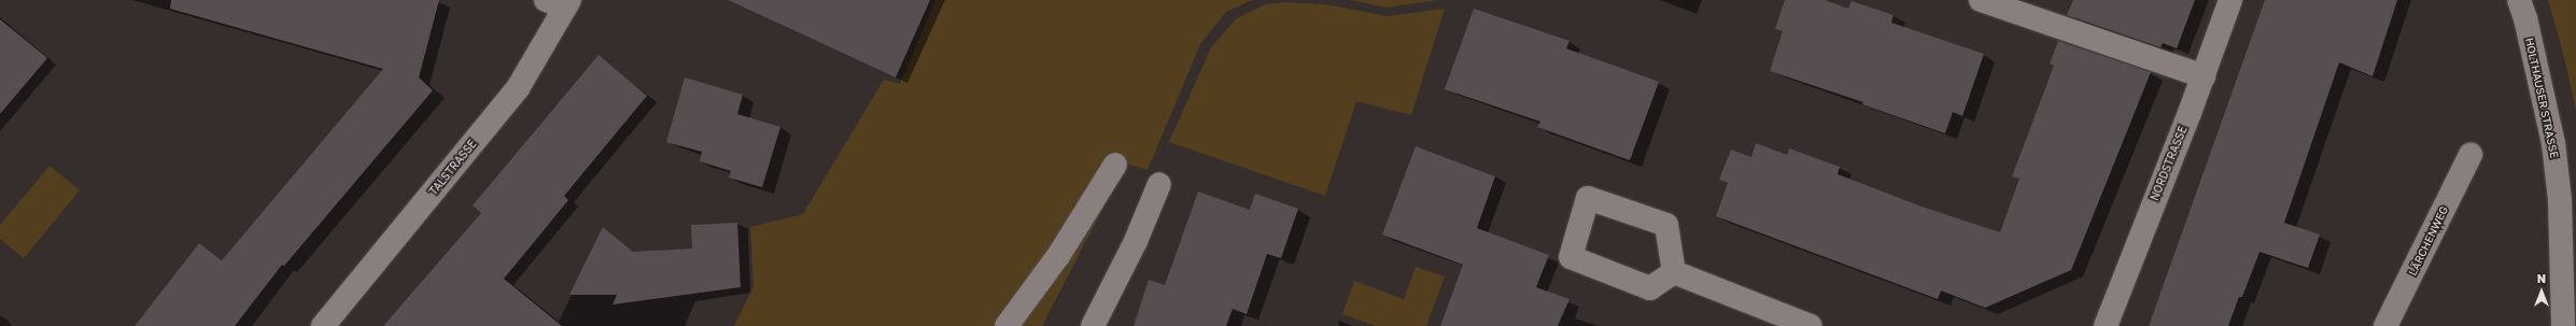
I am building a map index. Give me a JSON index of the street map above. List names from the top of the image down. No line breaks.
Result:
{"streets":{"street":["HOLTHAUSER STRASSE","NORDSTRASSE","TALSTRASSE","LÄRCHENWEG"]},"north":"top"}
